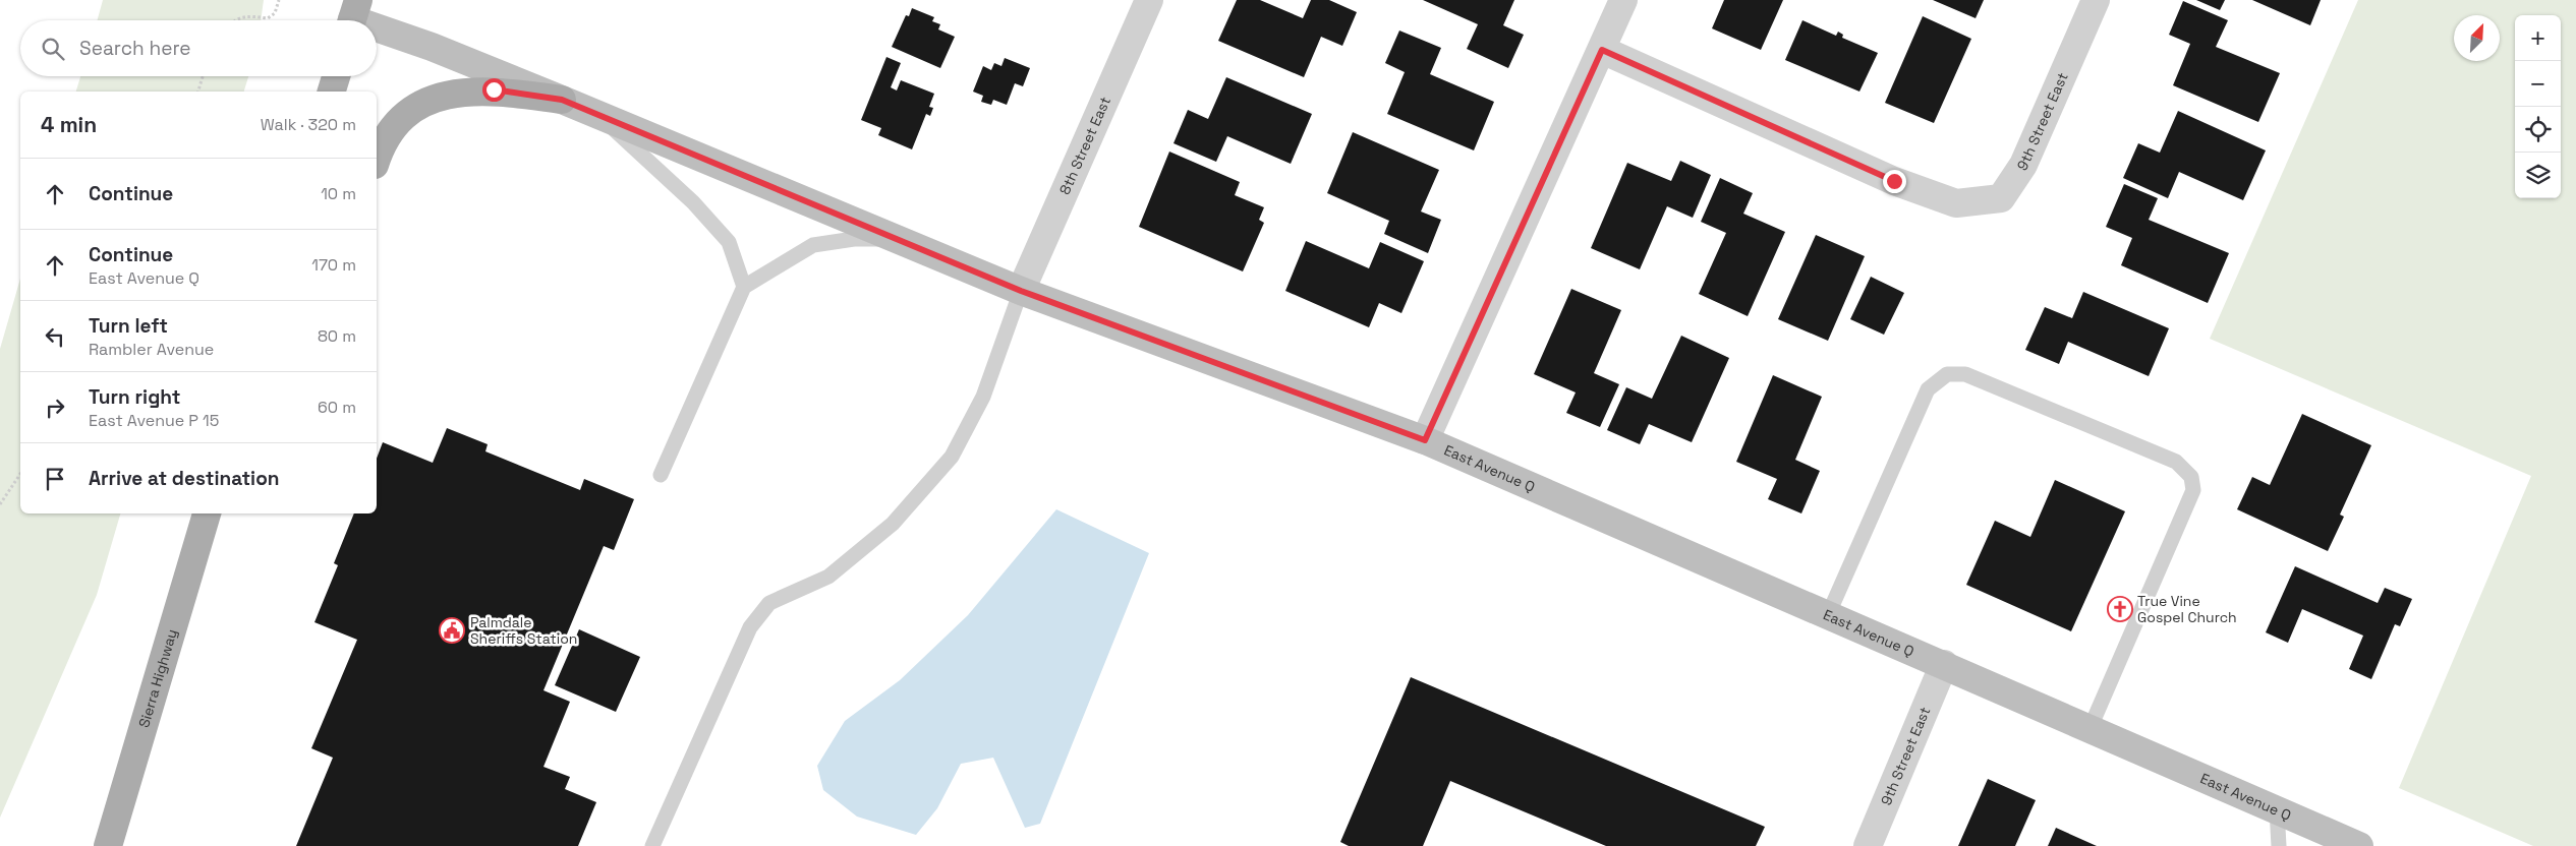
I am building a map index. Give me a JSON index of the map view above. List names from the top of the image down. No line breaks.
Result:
{"streets":{"main road":["East Avenue Q","Sierra Highway"],"street":["9th Street East","8th Street East"]},"crossings":[["9th Street East","East Avenue Q"],["8th Street East","East Avenue Q"]],"places":{"church":["True Vine Gospel Church"],"public building":["Palmdale Sheriffs Station"]},"north":"top right","page":{"map_buttons":["+","−"],"search":"Search here","heading":["4 min","Walk · 320 m"],"list":[["Continue","10 m"],["Continue","East Avenue Q","170 m"],["Turn left","Rambler Avenue","80 m"],["Turn right","East Avenue P 15","60 m"],"Arrive at destination"]}}
